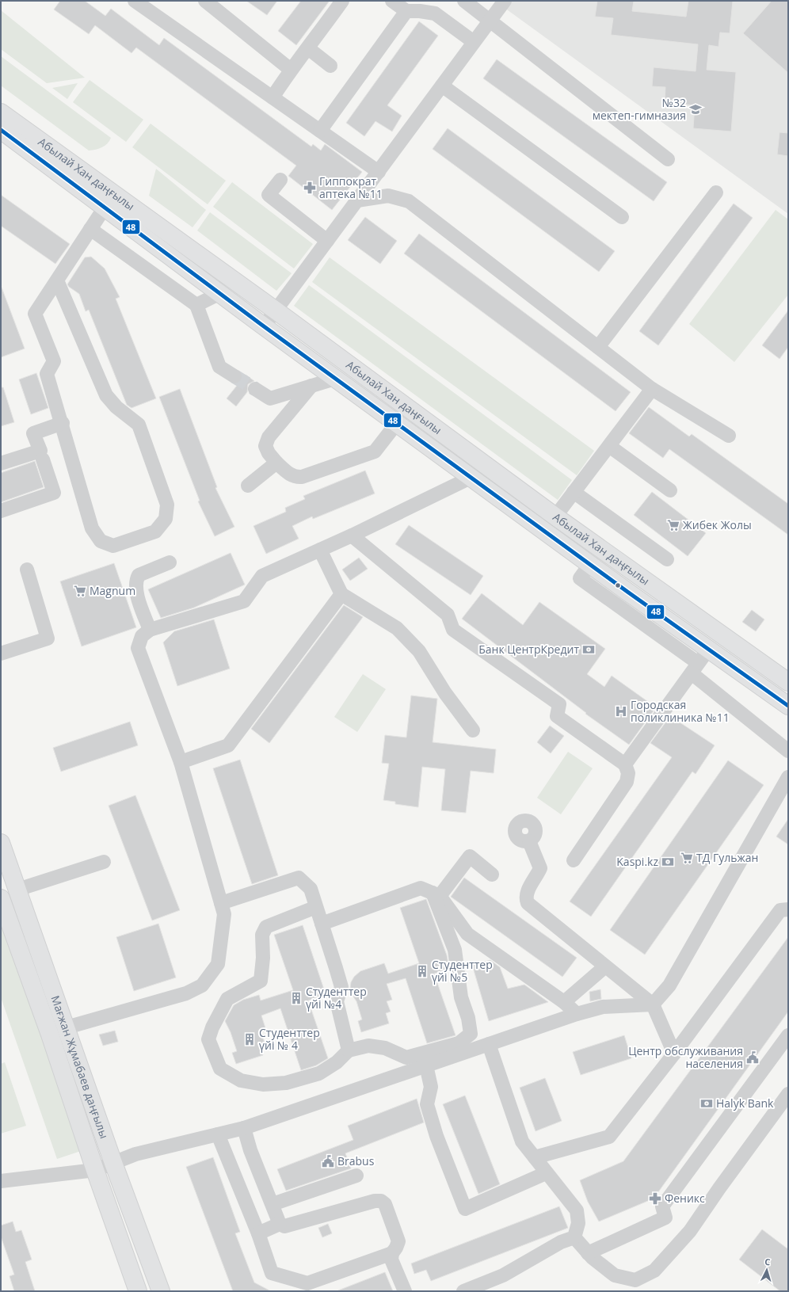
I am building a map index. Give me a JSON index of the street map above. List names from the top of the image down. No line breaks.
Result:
{"streets":{"main road":["Абылай Хан даңғылы","Мағжан Жұмабаев даңғылы"]},"places":{"school or university":["№32 мектеп-гимназия"],"pharmacy":["Гиппократ аптека №11","Феникс"],"supermarket":["Жибек Жолы","Magnum","ТД Гульжан"],"bank":["Банк ЦентрКредит","Kaspi.kz","Halyk Bank"],"hospital":["Городская поликлиника №11"],"building":["Студенттер үйі №5","Студенттер үйі №4","Студенттер үйі № 4"],"public building":["Центр обслуживания населения","Brabus"]},"lines":["transit line 48"],"north":"top"}
